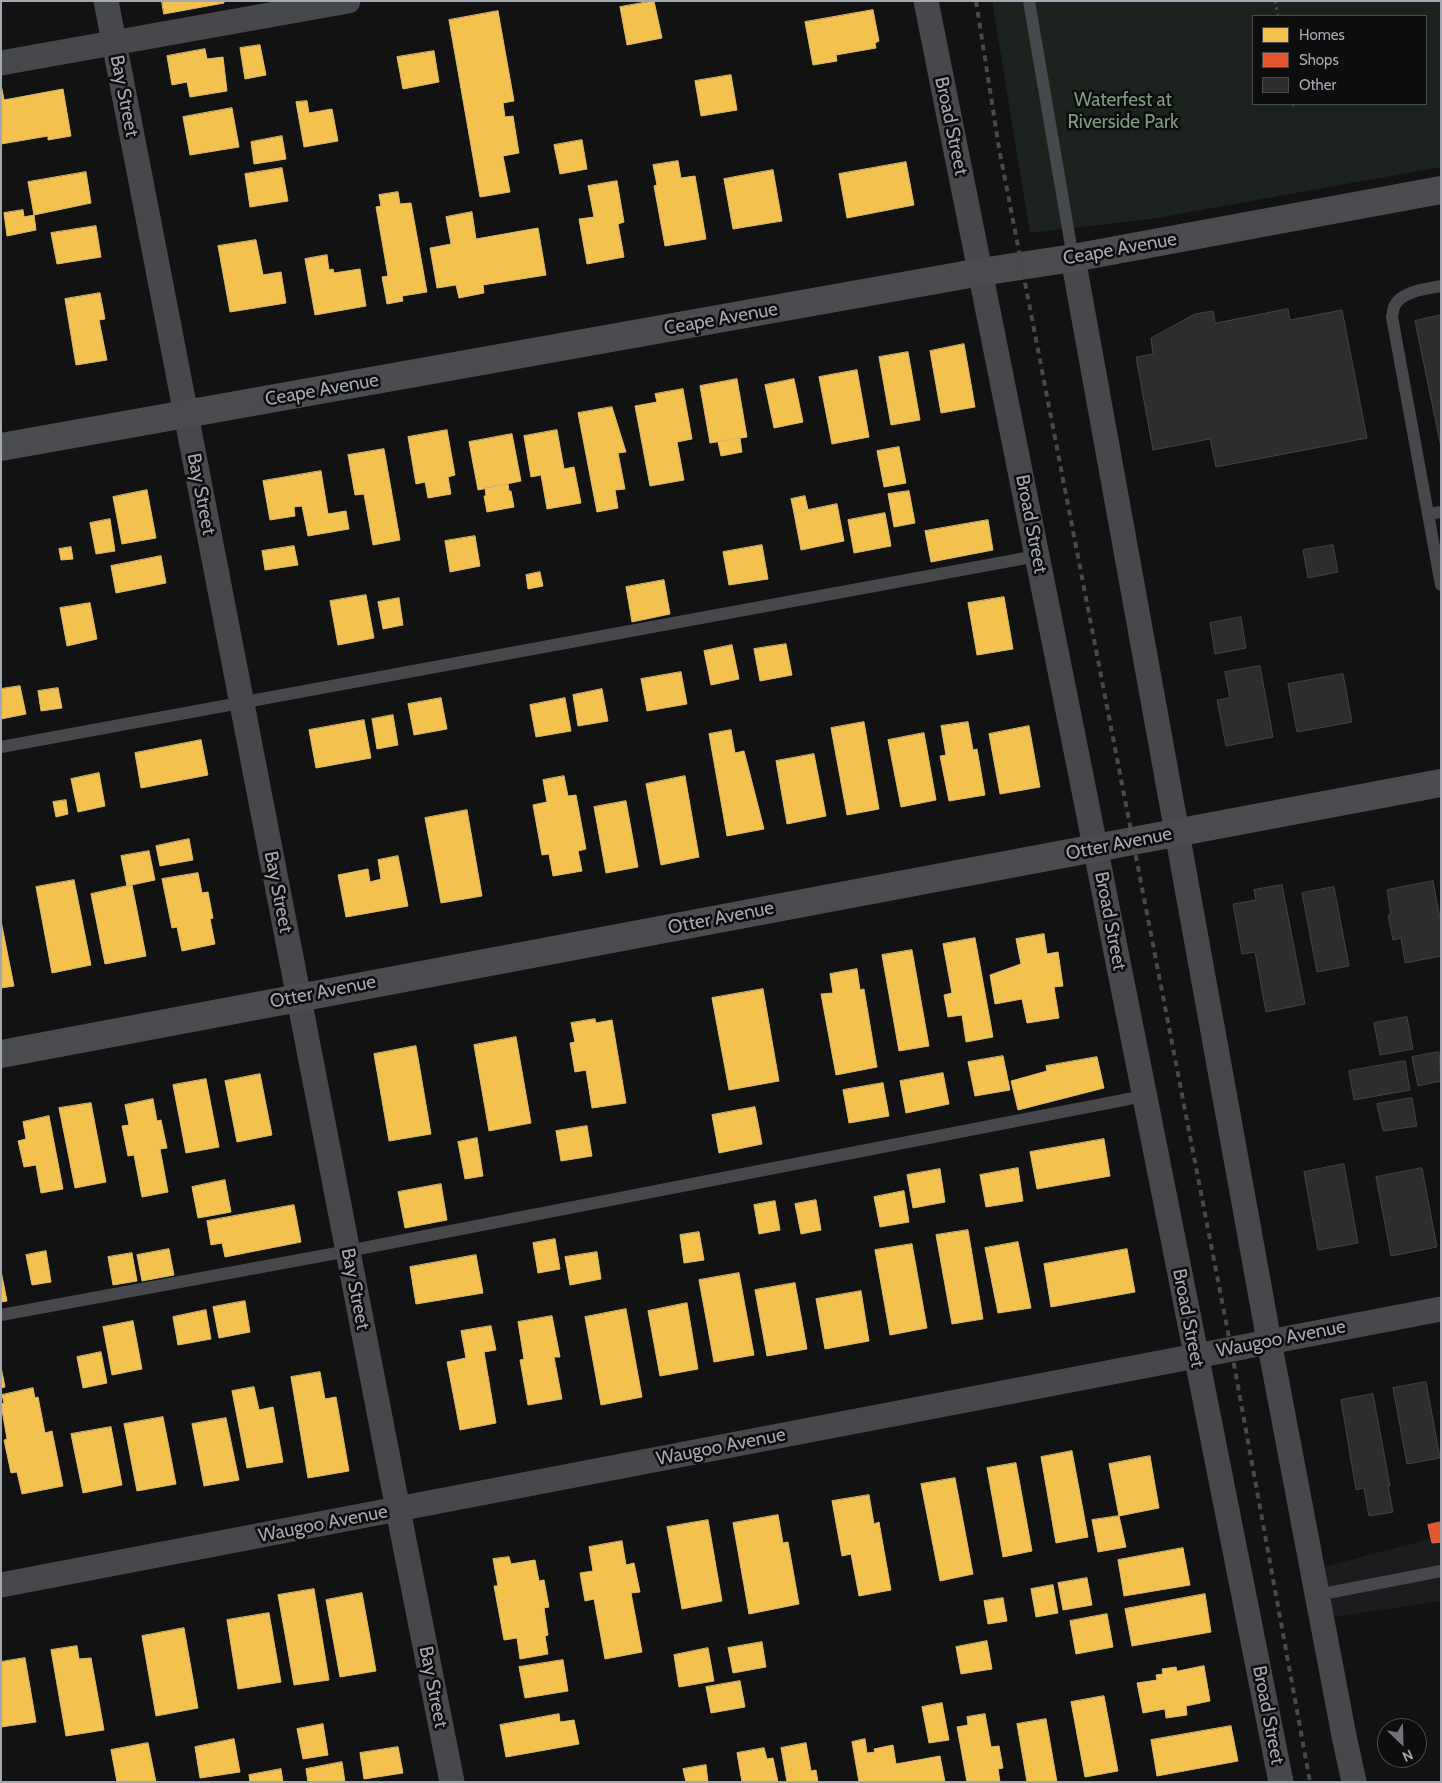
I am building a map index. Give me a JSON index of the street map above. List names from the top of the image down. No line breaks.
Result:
{"streets":{"street":["Bay Street","Broad Street","Ceape Avenue","Otter Avenue","Waugoo Avenue"]},"crossings":[["Bay Street","Ceape Avenue"],["Bay Street","Otter Avenue"],["Bay Street","Waugoo Avenue"],["Broad Street","Ceape Avenue"],["Broad Street","Otter Avenue"],["Broad Street","Waugoo Avenue"]],"parks":["Waterfest at Riverside Park"],"legend":["Homes","Shops","Other"],"north":"bottom right"}
